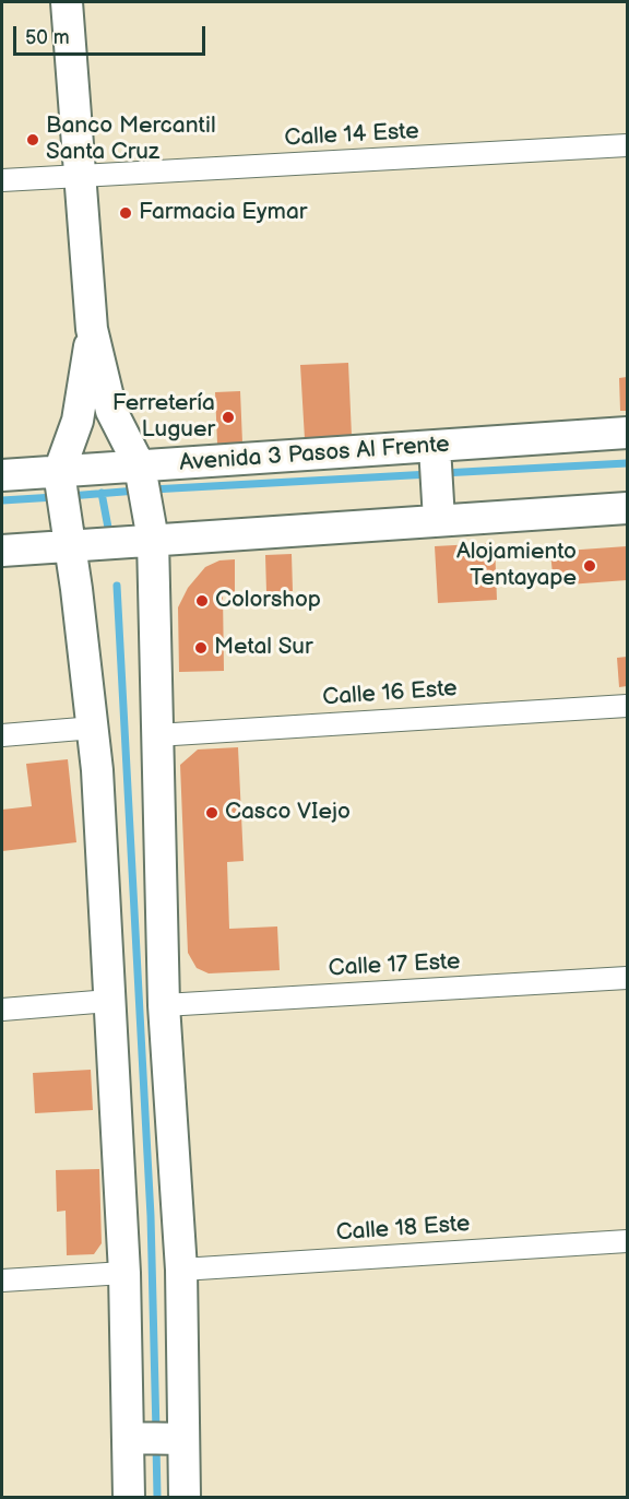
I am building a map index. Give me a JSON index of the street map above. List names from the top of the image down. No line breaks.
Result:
{"streets":{"main road":["Avenida 3 Pasos Al Frente"],"street":["Calle 14 Este","Calle 16 Este","Calle 17 Este","Calle 18 Este"]},"places":["Banco Mercantil Santa Cruz","Farmacia Eymar","Ferretería Luguer","Alojamiento Tentayape","Colorshop","Metal Sur","Casco VIejo"],"scale_bar":"50 m"}
